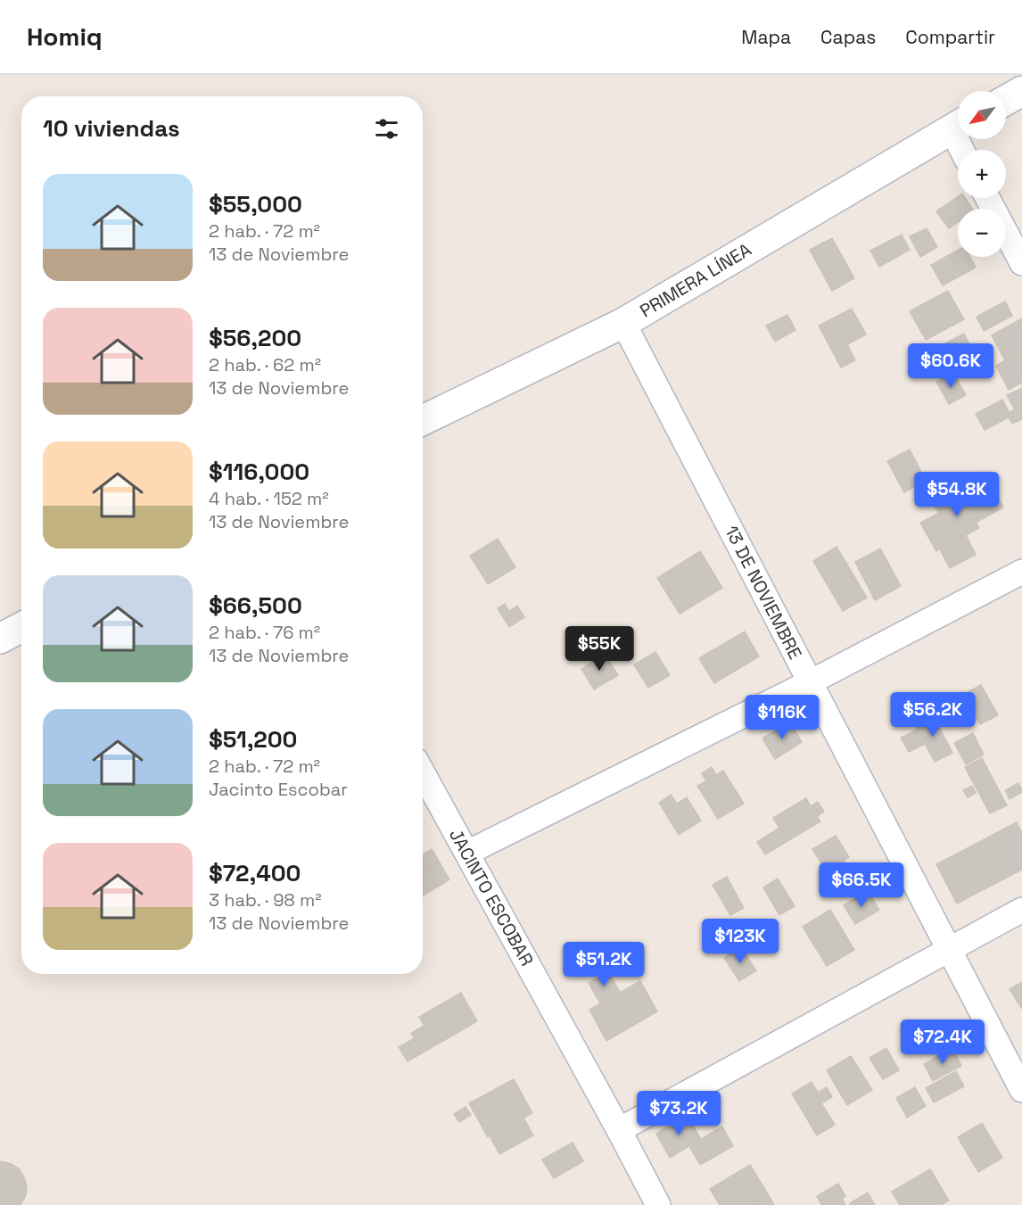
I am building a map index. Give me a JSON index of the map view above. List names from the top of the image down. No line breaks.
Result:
{"streets":{"street":["PRIMERA LÍNEA","13 DE NOVIEMBRE","JACINTO ESCOBAR"]},"crossings":[["PRIMERA LÍNEA","13 DE NOVIEMBRE"]],"north":"bottom left","page":{"header":"Homiq","nav":["Mapa","Capas","Compartir"],"map_buttons":["+","−"],"heading":"10 viviendas","list":[{"name":"$55,000","note":"2 hab. · 72 m² · 13 de Noviembre"},{"name":"$56,200","note":"2 hab. · 62 m² · 13 de Noviembre"},{"name":"$116,000","note":"4 hab. · 152 m² · 13 de Noviembre"},{"name":"$66,500","note":"2 hab. · 76 m² · 13 de Noviembre"},{"name":"$51,200","note":"2 hab. · 72 m² · Jacinto Escobar"},{"name":"$72,400","note":"3 hab. · 98 m² · 13 de Noviembre"}],"price":["$60.6K","$54.8K","$55K","$56.2K","$116K","$66.5K","$123K","$51.2K","$72.4K","$73.2K"]}}
